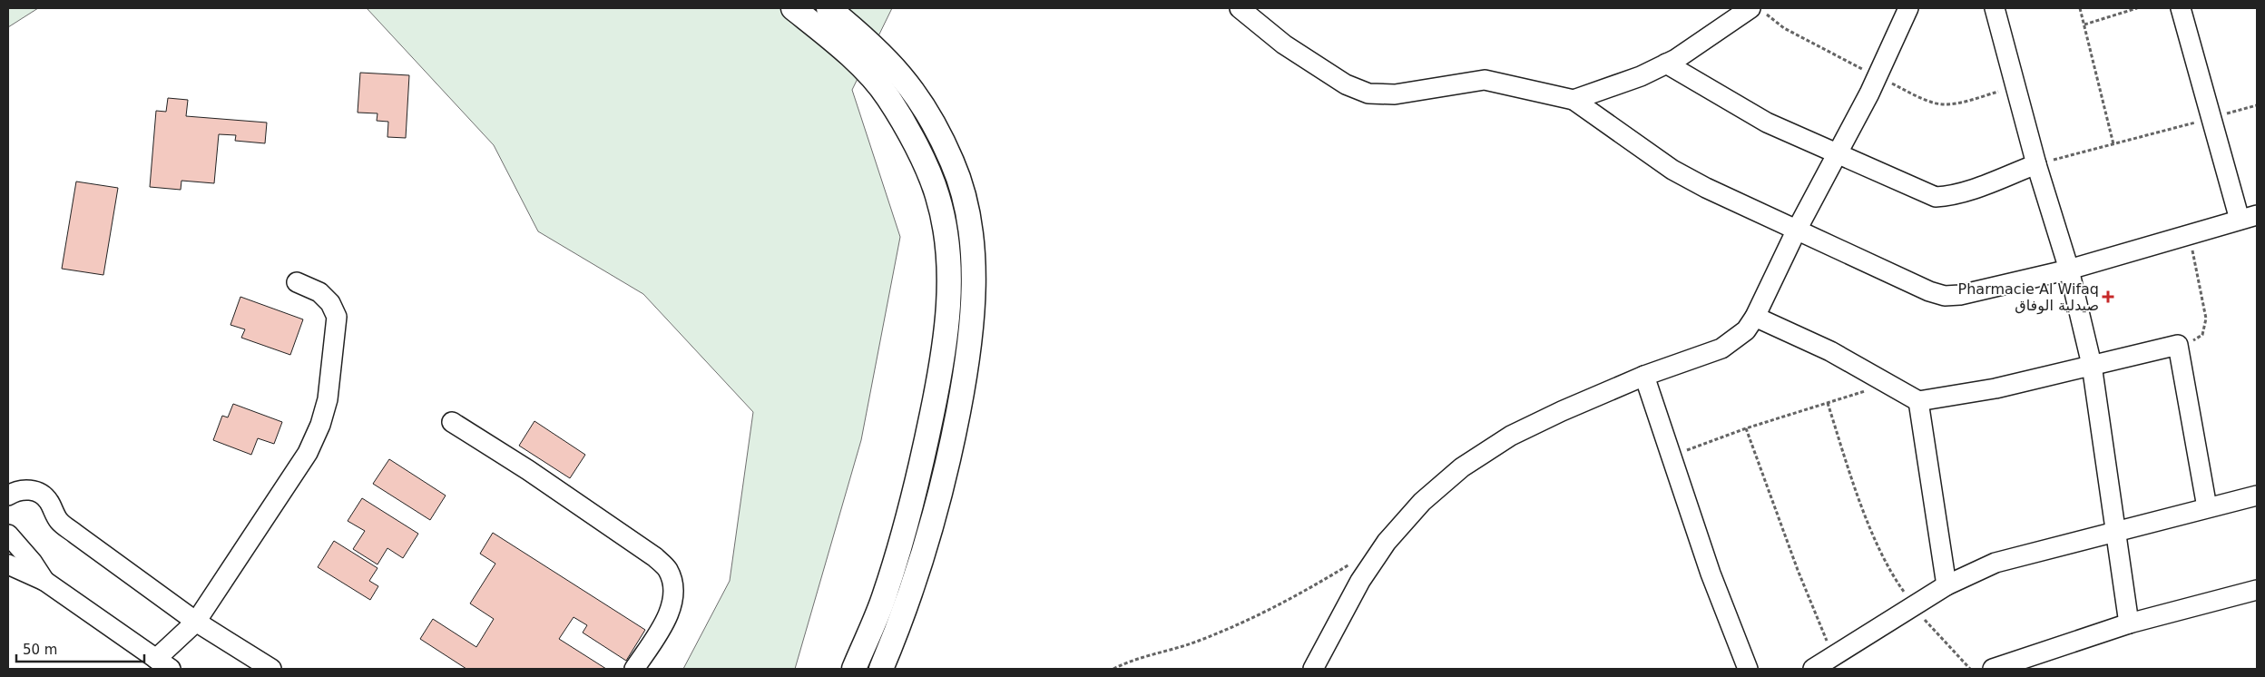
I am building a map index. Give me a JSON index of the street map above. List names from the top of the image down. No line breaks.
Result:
{"places":{"health":["Pharmacie Al Wifaq صيدلية الوفاق"]},"scale_bar":"50 m"}
